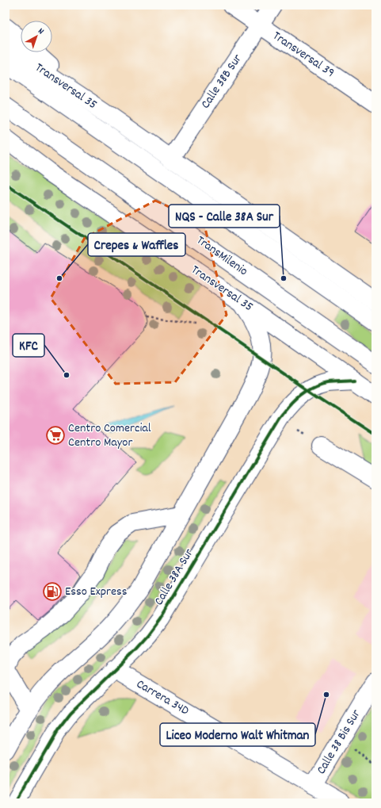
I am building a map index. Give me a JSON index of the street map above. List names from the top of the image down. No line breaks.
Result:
{"streets":{"main road":["Transversal 39","Calle 38B Sur","Transversal 35","TransMilenio","Calle 38A Sur","Carrera 34D","Calle 38 Bis Sur"]},"crossings":[["Transversal 39","Calle 38B Sur"],["Calle 38B Sur","Transversal 35"],["Transversal 35","Calle 38A Sur"],["Calle 38A Sur","Carrera 34D"],["Carrera 34D","Calle 38 Bis Sur"]],"places":{"other":["Crepes & Waffles","NQS - Calle 38A Sur","KFC","Liceo Moderno Walt Whitman"],"supermarket":["Centro Comercial Centro Mayor"],"fuel station":["Esso Express"]},"north":"top right"}
